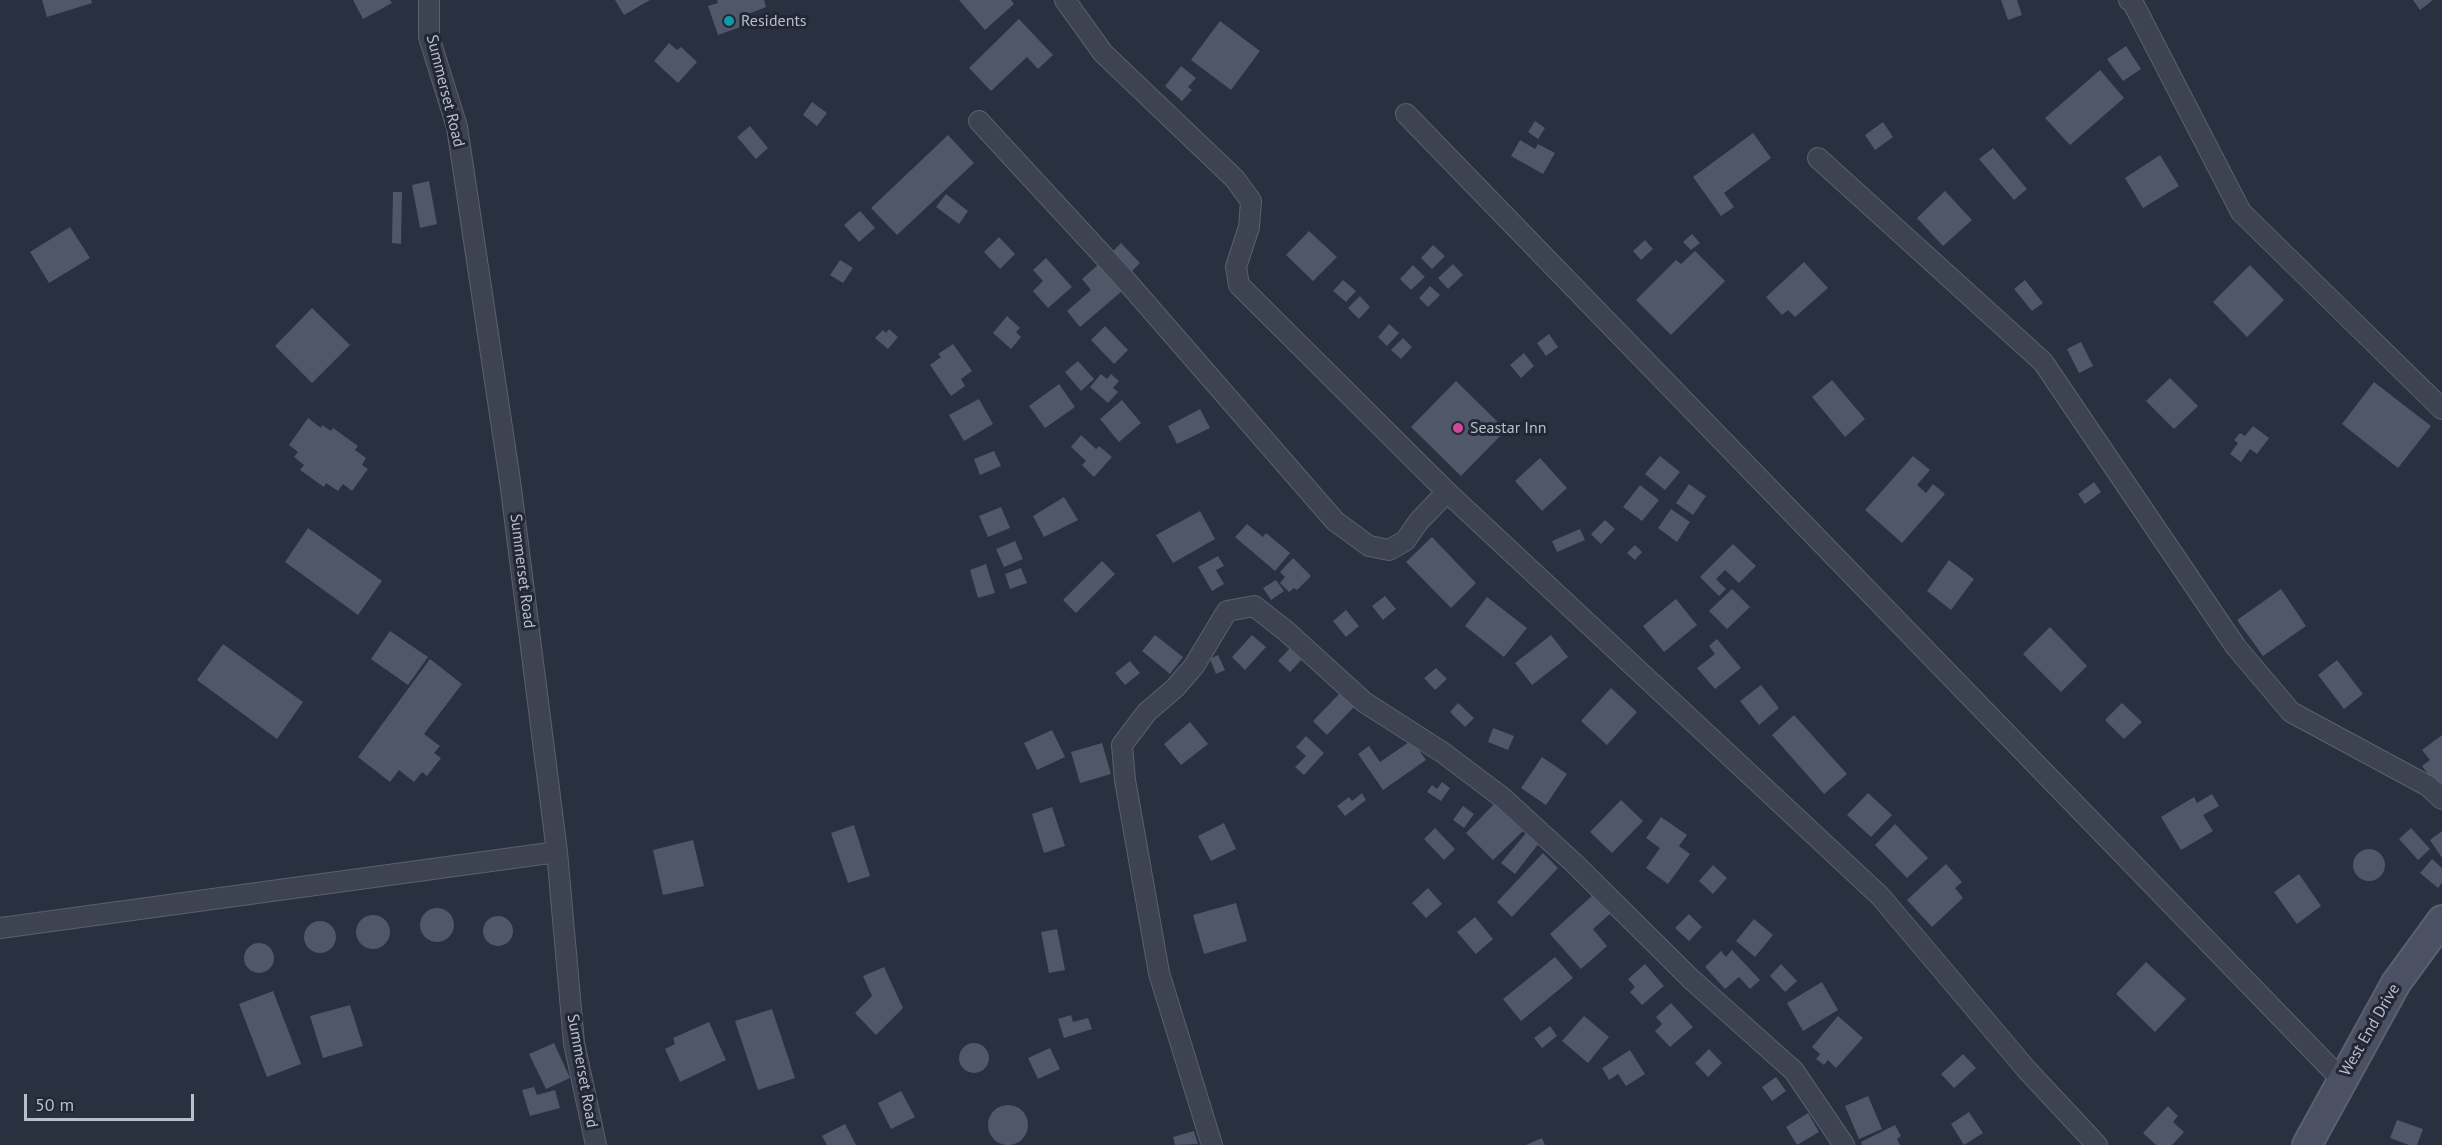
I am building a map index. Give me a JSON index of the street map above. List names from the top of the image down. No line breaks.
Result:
{"streets":{"main road":["West End Drive"],"street":["Summerset Road"]},"places":["Residents","Seastar Inn"],"scale_bar":"50 m"}
